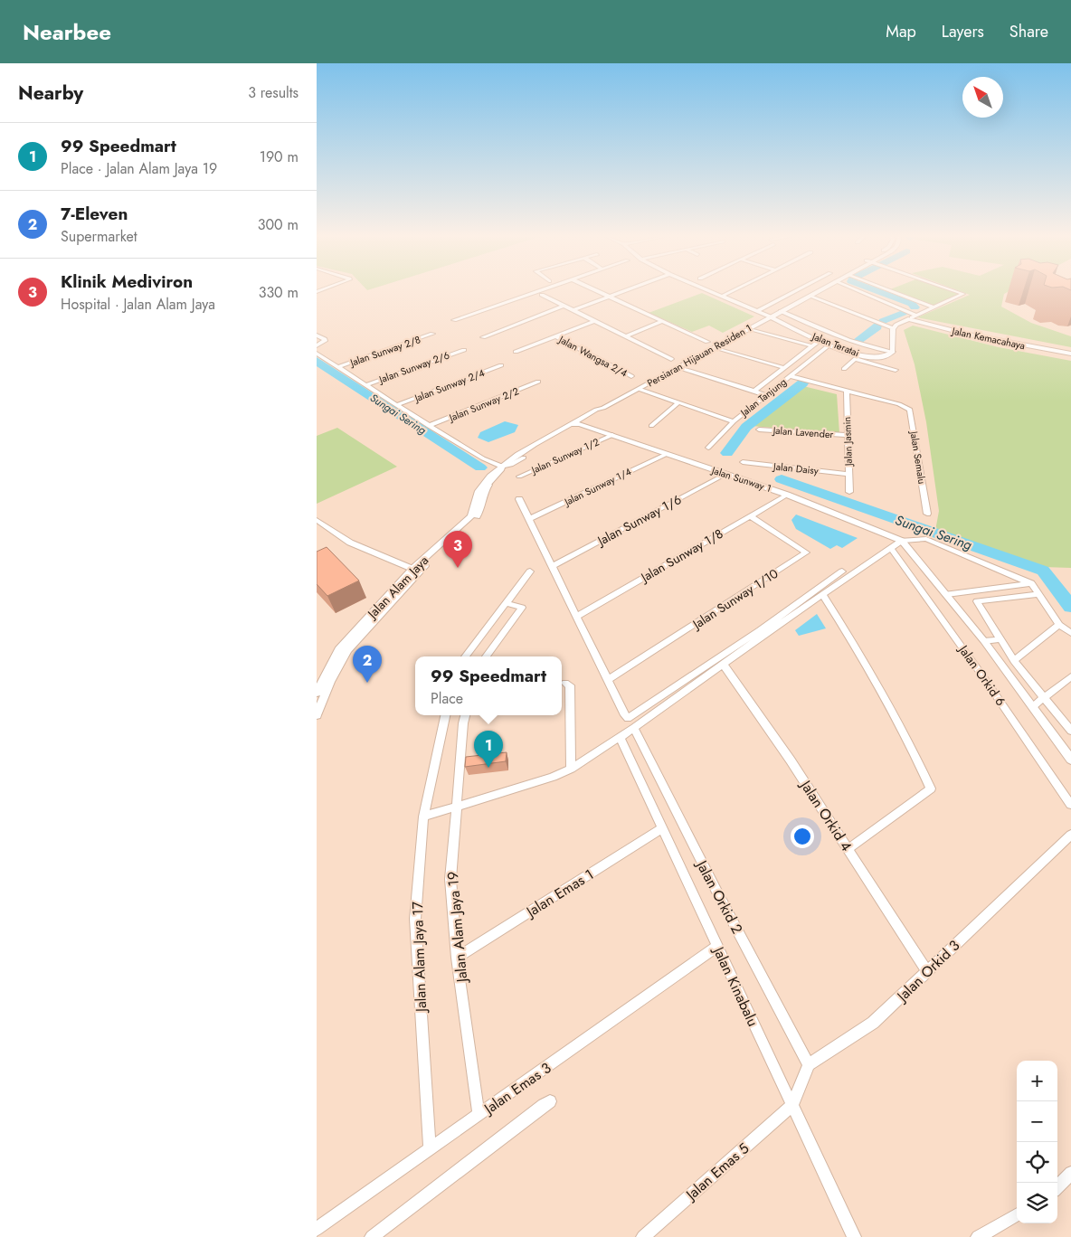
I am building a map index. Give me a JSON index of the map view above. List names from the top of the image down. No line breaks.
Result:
{"streets":{"street":["Jalan Kemacahaya","Jalan Teratai","Jalan Sunway 2/8","Persiaran Hijauan Residen 1","Jalan Wangsa 2/4","Jalan Sunway 2/6","Jalan Sunway 2/4","Jalan Tanjung","Jalan Sunway 2/2","Jalan Lavender","Jalan Jasmin","Jalan Sunway 1/2","Jalan Semalu","Jalan Daisy","Jalan Sunway 1","Jalan Sunway 1/4","Jalan Sunway 1/6","Jalan Sunway 1/8","Jalan Alam Jaya","Jalan Sunway 1/10","Jalan Orkid 6","Jalan Orkid 4","Jalan Emas 1","Jalan Orkid 2","Jalan Alam Jaya 19","Jalan Alam Jaya 17","Jalan Orkid 3","Jalan Kinabalu","Jalan Emas 3","Jalan Emas 5"]},"crossings":[["Jalan Teratai","Persiaran Hijauan Residen 1"],["Jalan Teratai","Jalan Tanjung"],["Persiaran Hijauan Residen 1","Jalan Tanjung"],["Persiaran Hijauan Residen 1","Jalan Sunway 1"],["Persiaran Hijauan Residen 1","Jalan Alam Jaya"],["Jalan Lavender","Jalan Jasmin"],["Jalan Jasmin","Jalan Semalu"],["Jalan Jasmin","Jalan Daisy"],["Jalan Sunway 1/2","Jalan Sunway 1"],["Jalan Sunway 1","Jalan Sunway 1/4"],["Jalan Sunway 1","Jalan Sunway 1/6"],["Jalan Sunway 1","Jalan Sunway 1/8"],["Jalan Sunway 1","Jalan Alam Jaya"],["Jalan Sunway 1/8","Jalan Sunway 1/10"],["Jalan Orkid 4","Jalan Orkid 3"],["Jalan Emas 1","Jalan Alam Jaya 19"],["Jalan Emas 1","Jalan Kinabalu"],["Jalan Orkid 2","Jalan Orkid 3"],["Jalan Alam Jaya 19","Jalan Emas 3"],["Jalan Alam Jaya 17","Jalan Emas 3"],["Jalan Kinabalu","Jalan Emas 3"],["Jalan Kinabalu","Jalan Emas 5"]],"water":["Sungai Sering"],"north":"top left","page":{"header":"Nearbee","nav":["Map","Layers","Share"],"heading":["Nearby","3 results"],"list":[{"mark":"1","name":"99 Speedmart","note":"Place · Jalan Alam Jaya 19","value":"190 m"},{"mark":"2","name":"7-Eleven","note":"Supermarket","value":"300 m"},{"mark":"3","name":"Klinik Mediviron","note":"Hospital · Jalan Alam Jaya","value":"330 m"}],"pins":["3","2","1"],"popup":["99 Speedmart","Place"],"map_buttons":["+","−"]}}
